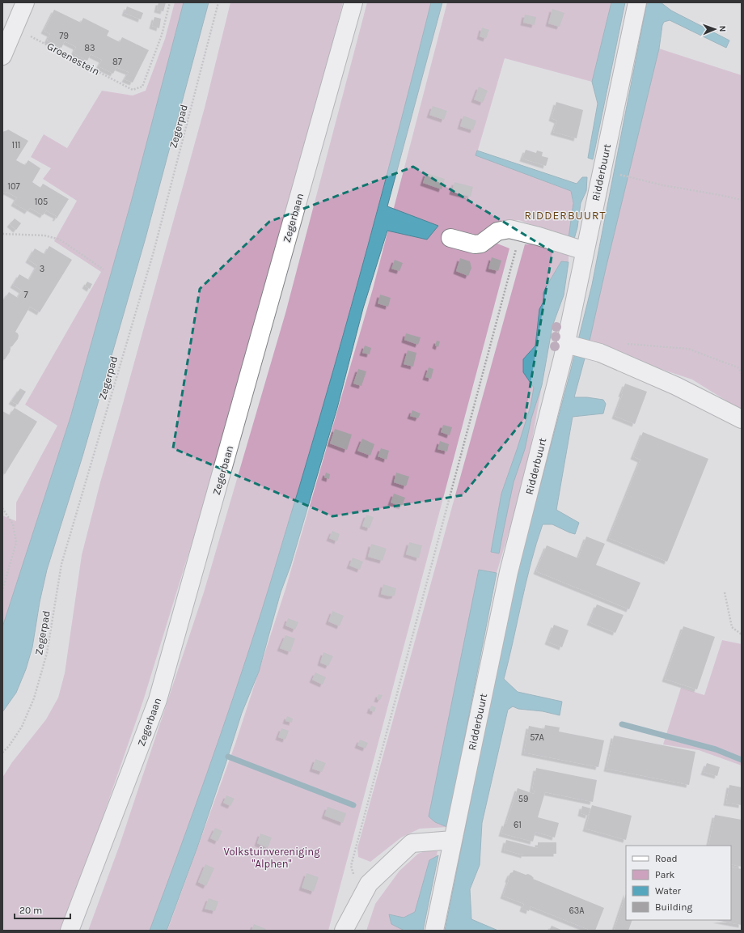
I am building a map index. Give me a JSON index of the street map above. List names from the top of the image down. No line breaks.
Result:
{"streets":{"street":["Ridderbuurt","Zegerbaan"],"path":["Groenestein","Zegerpad"]},"districts":["RIDDERBUURT"],"parks":["Volkstuinvereniging \"Alphen\""],"house_numbers":["79","83","87","111","107","105","3","7","57A","59","61","63A"],"legend":["Road","Park","Water","Building"],"scale_bar":"20 m","north":"right"}
